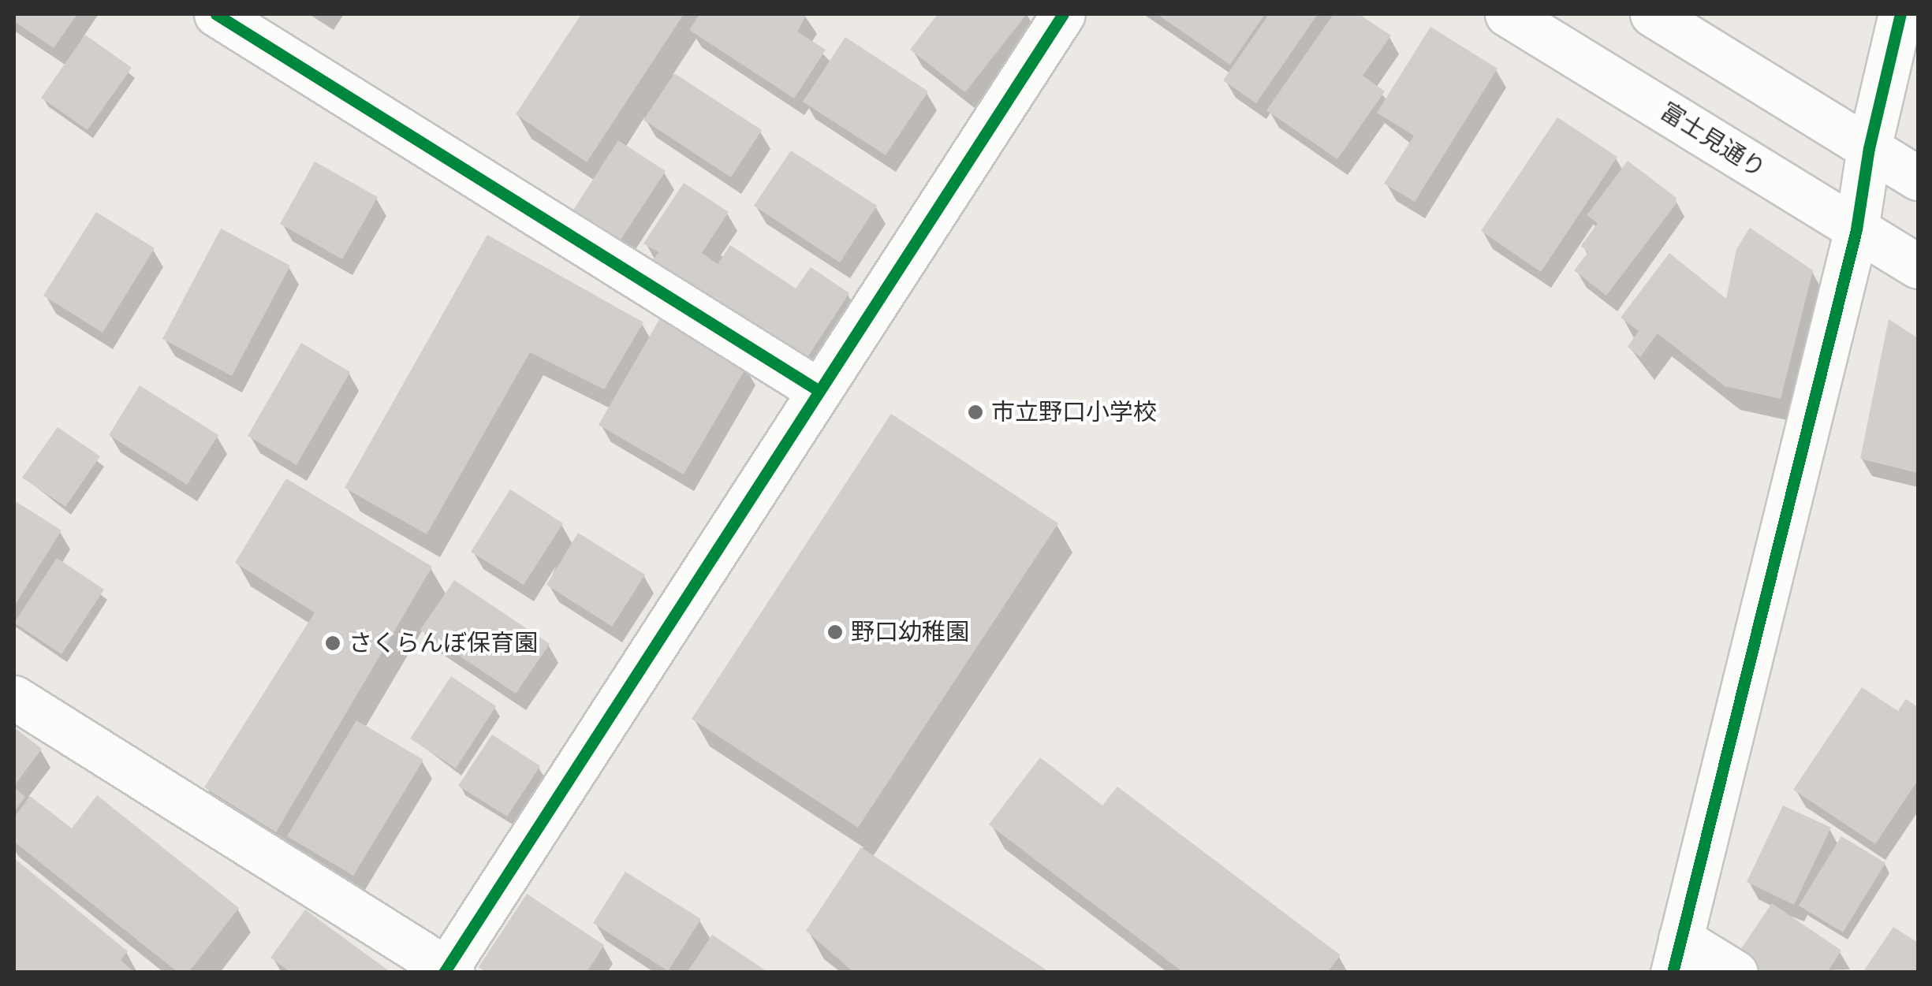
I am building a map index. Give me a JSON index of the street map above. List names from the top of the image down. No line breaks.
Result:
{"streets":{"street":["富士見通り"]},"places":["市立野口小学校","野口幼稚園","さくらんぼ保育園"]}
